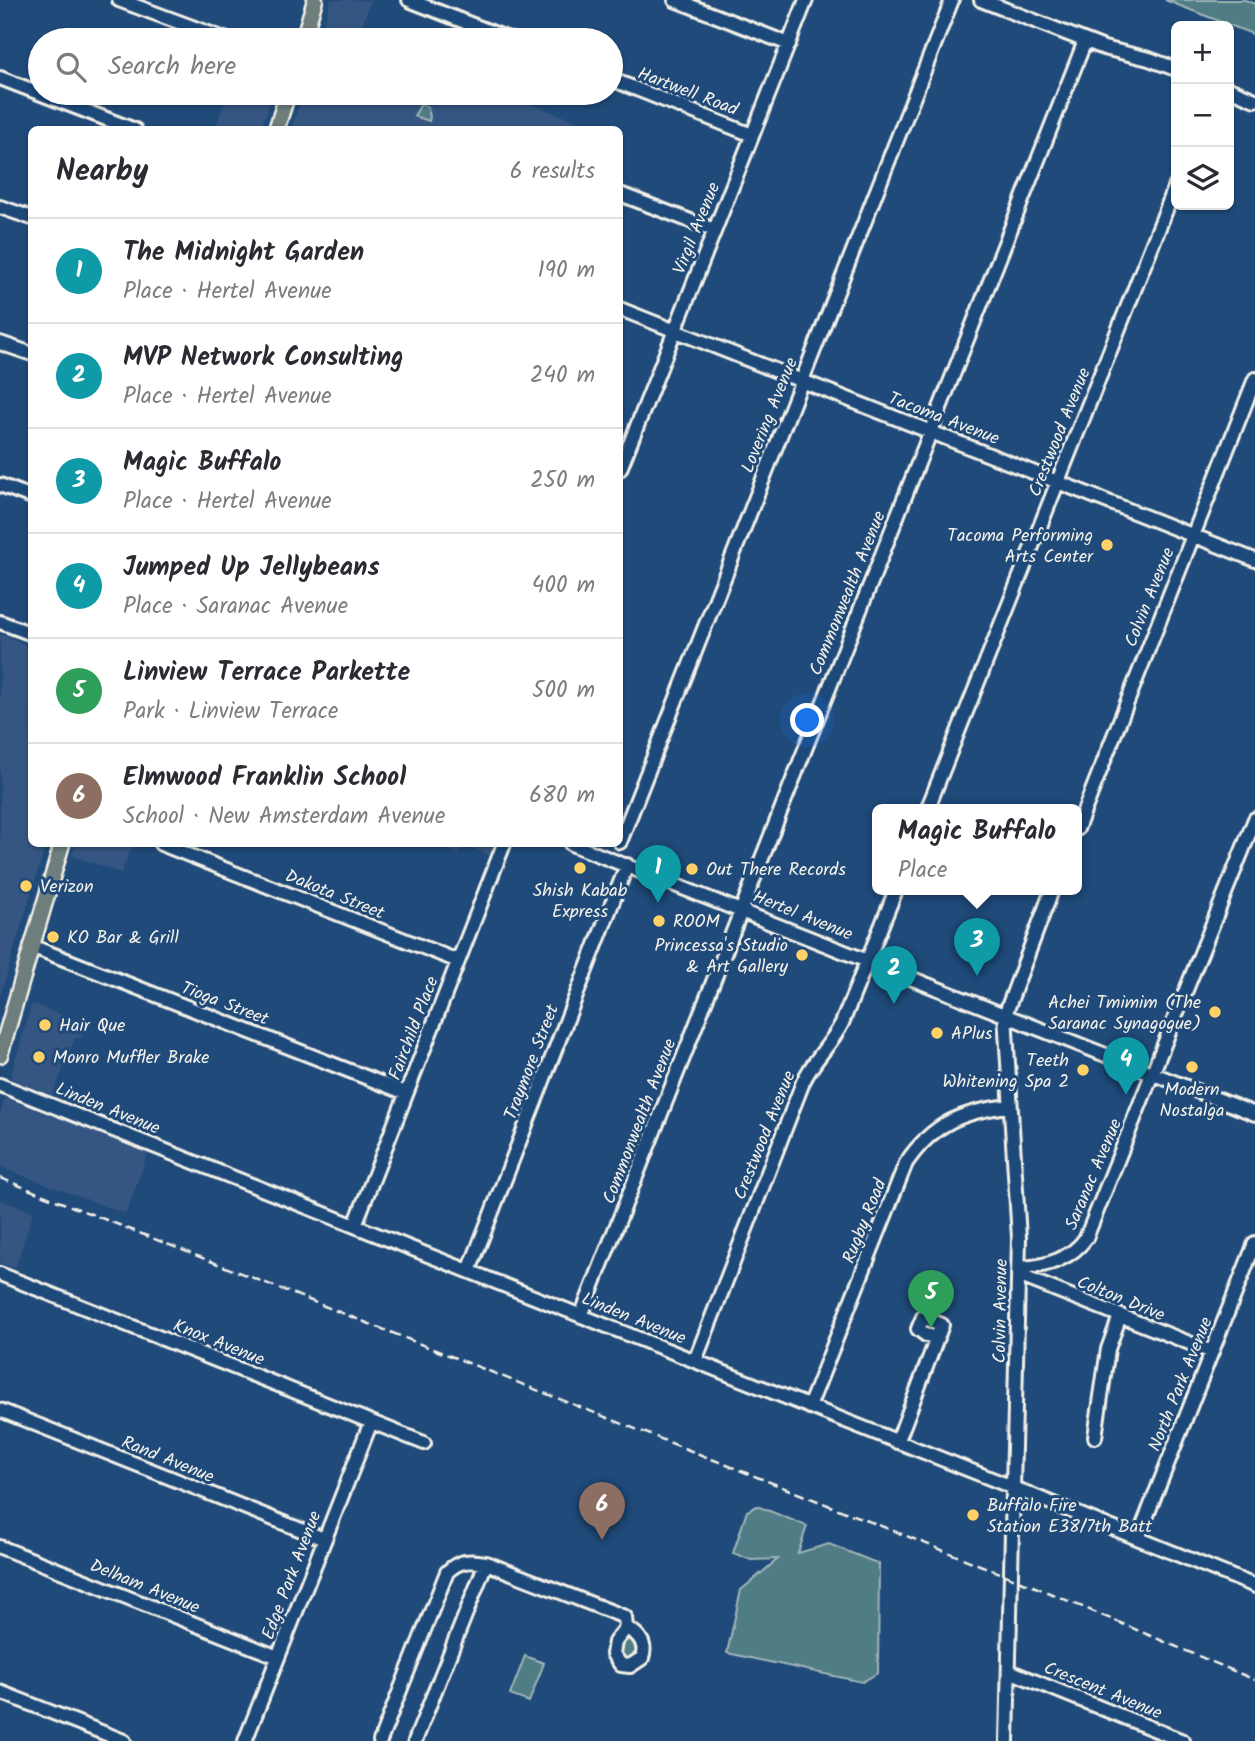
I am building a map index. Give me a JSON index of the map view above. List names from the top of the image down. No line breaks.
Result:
{"streets":{"street":["Hartwell Road","Virgil Avenue","Lovering Avenue","Tacoma Avenue","Crestwood Avenue","Commonwealth Avenue","Colvin Avenue","Dakota Street","Hertel Avenue","Tioga Street","Fairchild Place","Traymore Street","Linden Avenue","Saranac Avenue","Rugby Road","Colton Drive","Knox Avenue","North Park Avenue","Rand Avenue","Edge Park Avenue","Delham Avenue","Crescent Avenue"]},"crossings":[["Hartwell Road","Virgil Avenue"],["Virgil Avenue","Tacoma Avenue"],["Lovering Avenue","Tacoma Avenue"],["Lovering Avenue","Hertel Avenue"],["Tacoma Avenue","Crestwood Avenue"],["Tacoma Avenue","Commonwealth Avenue"],["Tacoma Avenue","Colvin Avenue"],["Crestwood Avenue","Hertel Avenue"],["Crestwood Avenue","Linden Avenue"],["Commonwealth Avenue","Hertel Avenue"],["Commonwealth Avenue","Linden Avenue"],["Colvin Avenue","Hertel Avenue"],["Colvin Avenue","Linden Avenue"],["Colvin Avenue","Saranac Avenue"],["Colvin Avenue","Rugby Road"],["Colvin Avenue","Colton Drive"],["Colvin Avenue","Crescent Avenue"],["Dakota Street","Fairchild Place"],["Hertel Avenue","Traymore Street"],["Hertel Avenue","Saranac Avenue"],["Tioga Street","Fairchild Place"],["Fairchild Place","Linden Avenue"],["Traymore Street","Linden Avenue"],["Linden Avenue","Rugby Road"],["Linden Avenue","North Park Avenue"],["Saranac Avenue","Colton Drive"],["Colton Drive","North Park Avenue"],["Knox Avenue","Edge Park Avenue"],["Rand Avenue","Edge Park Avenue"],["Edge Park Avenue","Delham Avenue"]],"places":["Tacoma Performing Arts Center","Shish Kabab Express","Out There Records","Verizon","ROOM","KO Bar & Grill","Princessa's Studio & Art Gallery","Achei Tmimim (The Saranac Synagogue)","Hair Que","APlus","Monro Muffler Brake","Modern Nostalga","Teeth Whitening Spa 2","Buffalo Fire Station E38/7th Batt"],"page":{"map_buttons":["+","−"],"search":"Search here","heading":["Nearby","6 results"],"list":[{"mark":"1","name":"The Midnight Garden","note":"Place · Hertel Avenue","value":"190 m"},{"mark":"2","name":"MVP Network Consulting","note":"Place · Hertel Avenue","value":"240 m"},{"mark":"3","name":"Magic Buffalo","note":"Place · Hertel Avenue","value":"250 m"},{"mark":"4","name":"Jumped Up Jellybeans","note":"Place · Saranac Avenue","value":"400 m"},{"mark":"5","name":"Linview Terrace Parkette","note":"Park · Linview Terrace","value":"500 m"},{"mark":"6","name":"Elmwood Franklin School","note":"School · New Amsterdam Avenue","value":"680 m"}],"popup":["Magic Buffalo","Place"],"pins":["1","3","2","4","5","6"]}}
